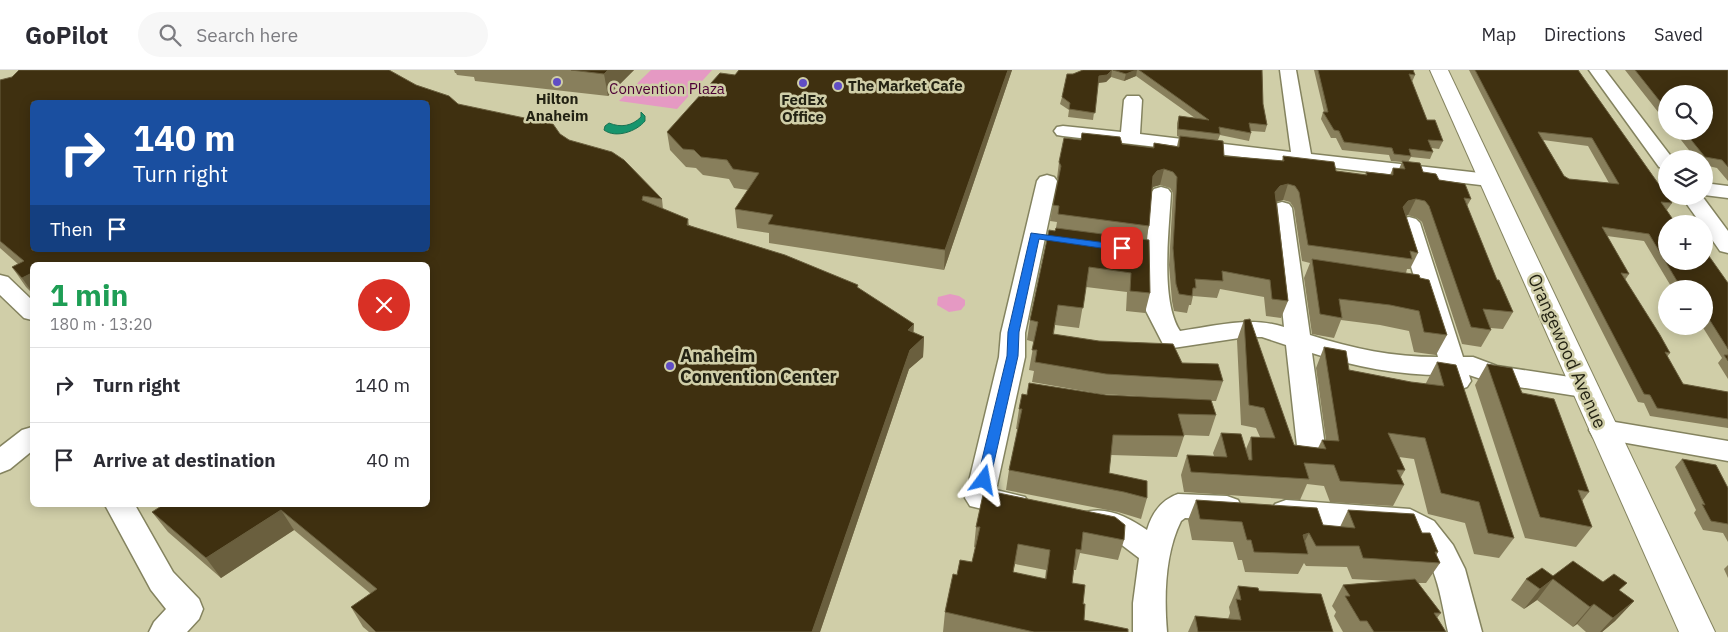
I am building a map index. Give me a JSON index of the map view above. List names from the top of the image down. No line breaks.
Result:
{"streets":{"main road":["Orangewood Avenue"]},"parks":["Convention Plaza"],"places":["Hilton Anaheim","FedEx Office","The Market Cafe","Anaheim Convention Center"],"page":{"header":"GoPilot","search":"Search here","nav":["Map","Directions","Saved"],"map_buttons":["+","−"],"turn":["140 m","Turn right"],"then":"Then","heading":["1 min","180 m · 13:20"],"list":[{"name":"Turn right","value":"140 m"},{"name":"Arrive at destination","value":"40 m"}]}}
